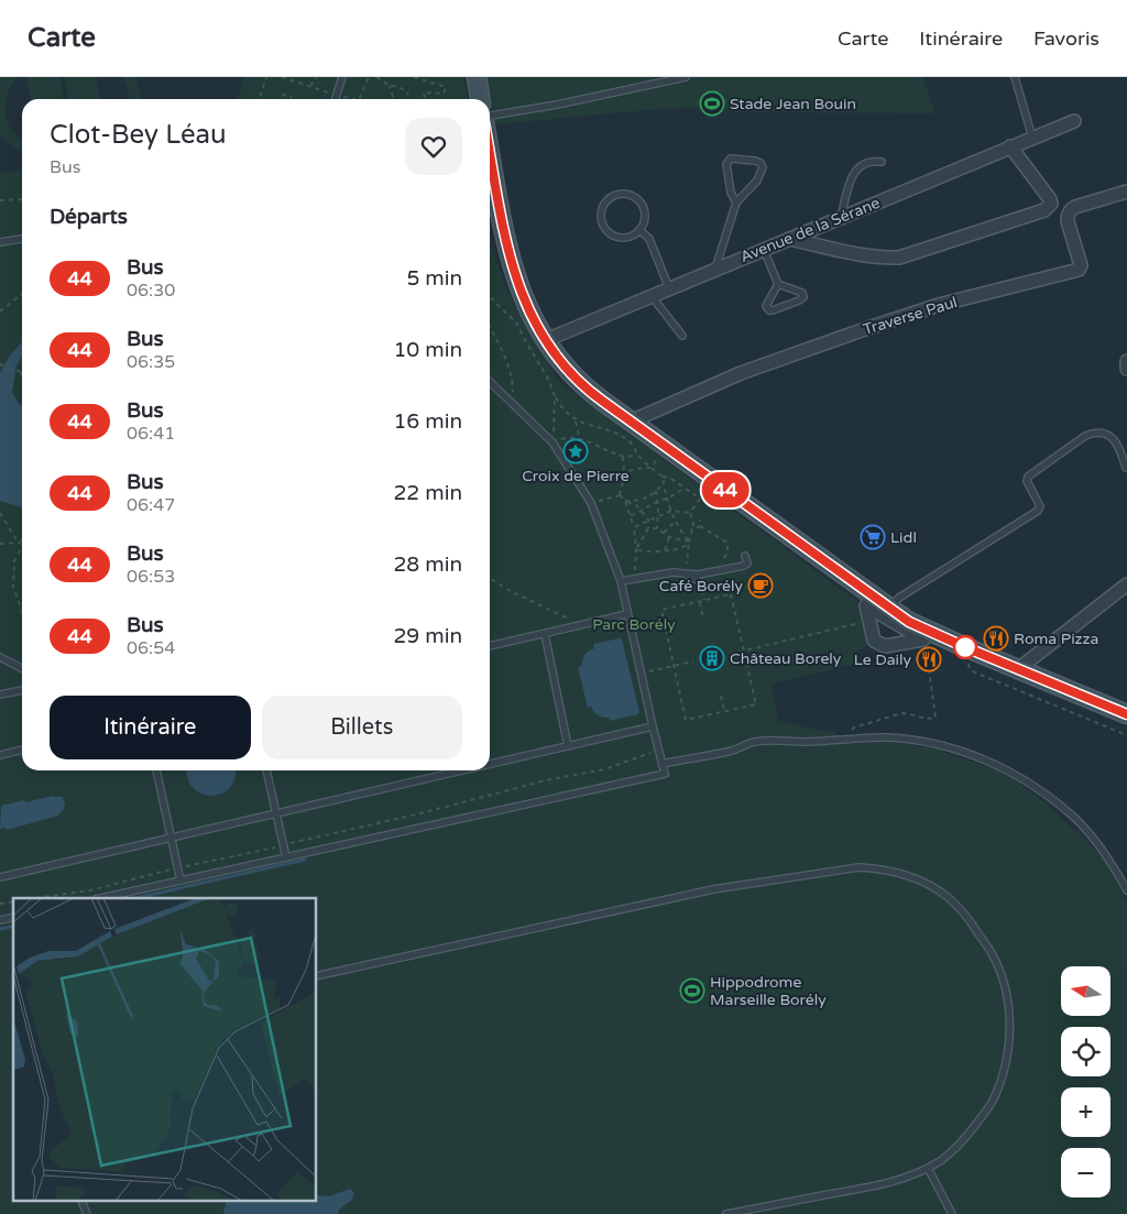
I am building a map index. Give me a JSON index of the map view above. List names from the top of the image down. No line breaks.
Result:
{"streets":{"street":["Avenue de la Sérane","Traverse Paul"]},"parks":["Parc Borély"],"places":{"sports":["Stade Jean Bouin","Hippodrome Marseille Borély"],"place":["Croix de Pierre"],"supermarket":["Lidl"],"cafe":["Café Borély"],"restaurant":["Roma Pizza","Le Daily"],"building":["Château Borely"]},"lines":["bus line 44"],"north":"left","page":{"header":"Carte","nav":["Carte","Itinéraire","Favoris"],"on_map":"44","heading":[["Clot-Bey Léau","Bus"],"Départs"],"list":[{"mark":"44","name":"Bus","note":"06:30","value":"5 min"},{"mark":"44","name":"Bus","note":"06:35","value":"10 min"},{"mark":"44","name":"Bus","note":"06:41","value":"16 min"},{"mark":"44","name":"Bus","note":"06:47","value":"22 min"},{"mark":"44","name":"Bus","note":"06:53","value":"28 min"},{"mark":"44","name":"Bus","note":"06:54","value":"29 min"}],"buttons":["Itinéraire","Billets"],"map_buttons":["+","−"]}}
